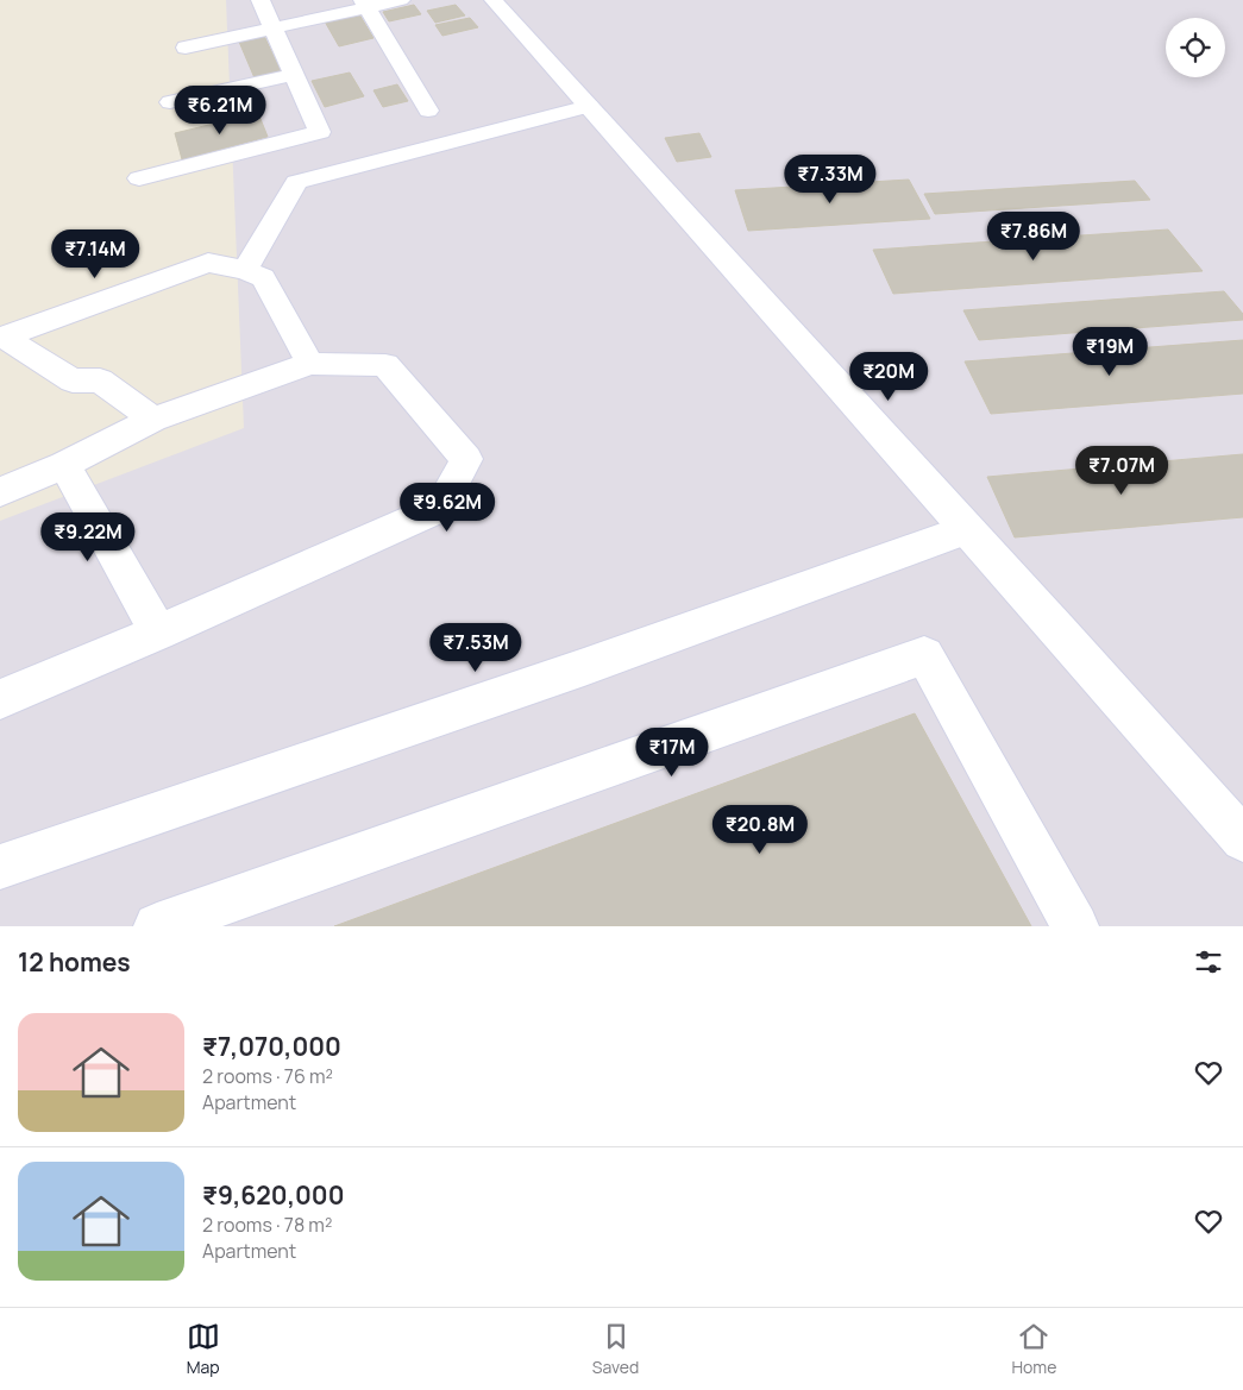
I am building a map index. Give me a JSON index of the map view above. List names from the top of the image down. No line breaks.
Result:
{"page":{"price":["₹6.21M","₹7.33M","₹7.86M","₹7.14M","₹19M","₹20M","₹7.07M","₹9.62M","₹9.22M","₹7.53M","₹17M","₹20.8M"],"heading":"12 homes","list":[{"name":"₹7,070,000","note":"2 rooms · 76 m² · Apartment"},{"name":"₹9,620,000","note":"2 rooms · 78 m² · Apartment"}],"tabs":["Map","Saved","Home"]}}
